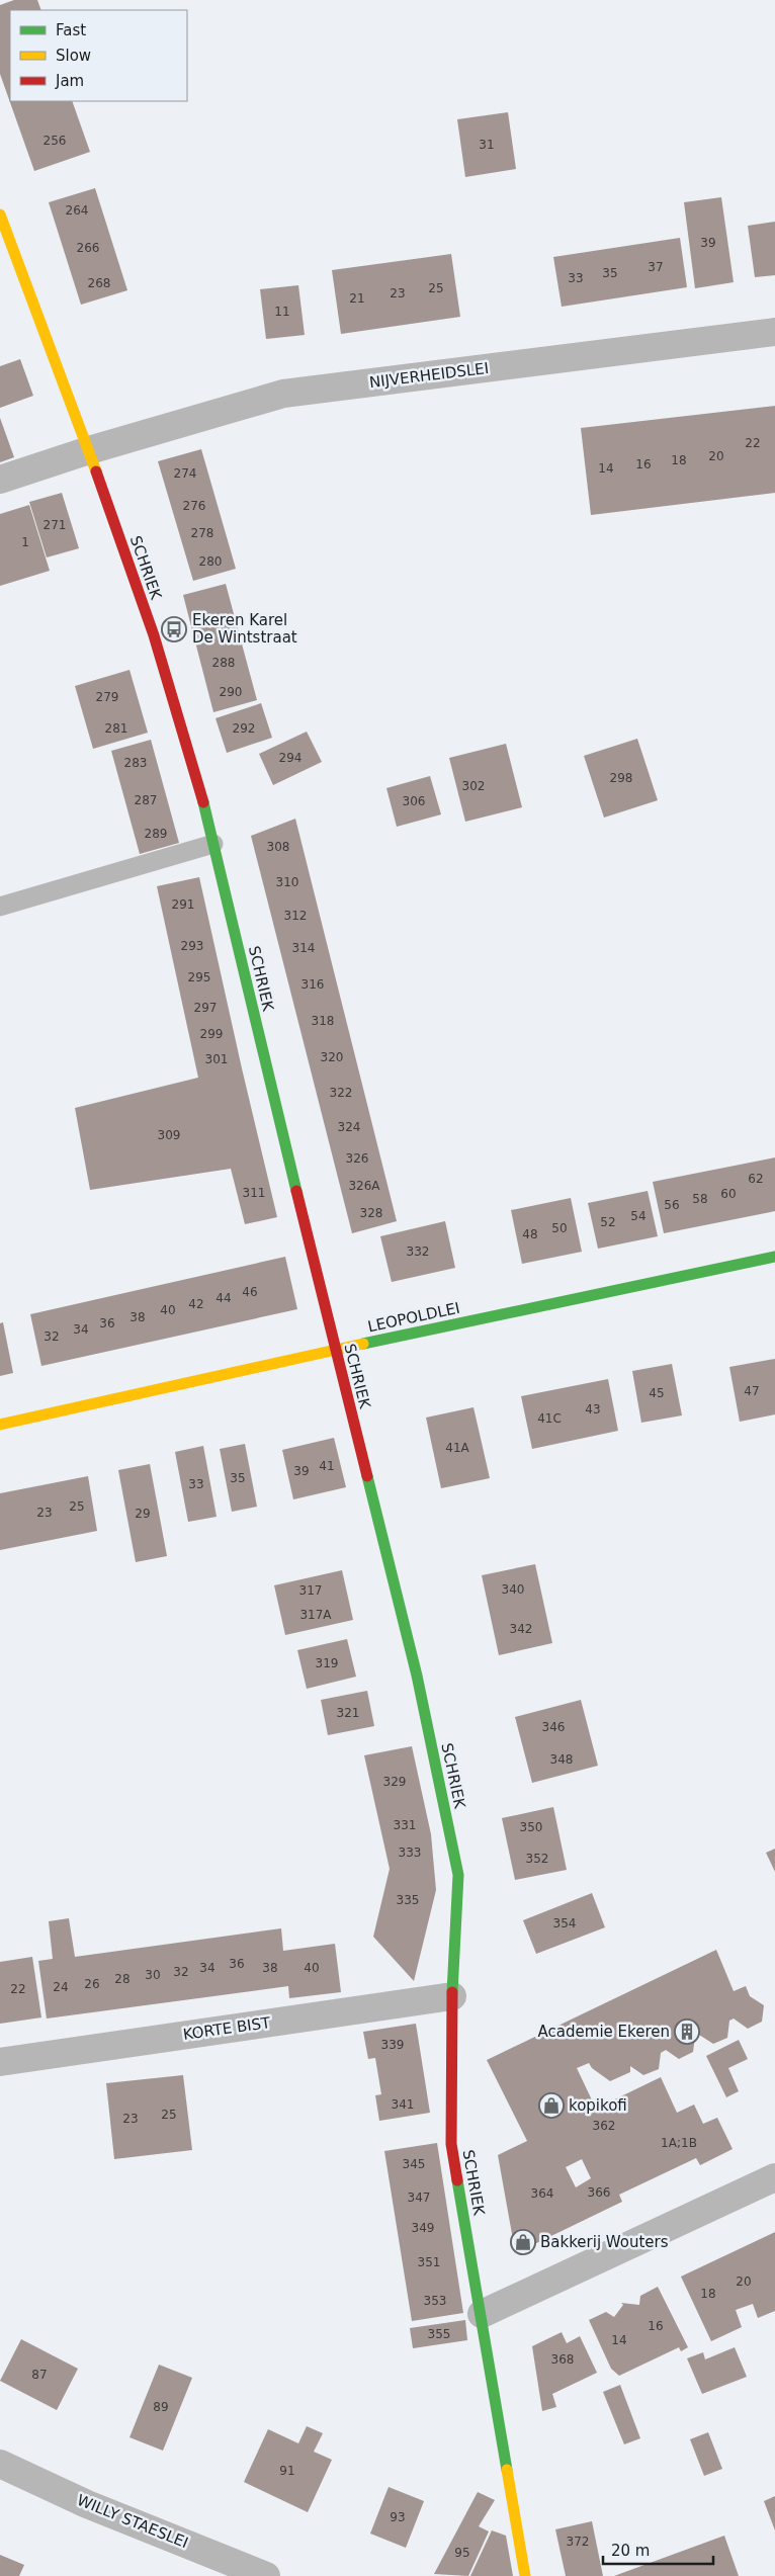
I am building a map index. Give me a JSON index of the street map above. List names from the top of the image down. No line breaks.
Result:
{"streets":{"street":["NIJVERHEIDSLEI","SCHRIEK","LEOPOLDLEI","KORTE BIST","WILLY STAESLEI"]},"crossings":[["NIJVERHEIDSLEI","SCHRIEK"],["SCHRIEK","LEOPOLDLEI"],["SCHRIEK","KORTE BIST"]],"places":{"bus stop":["Ekeren Karel De Wintstraat"],"building":["Academie Ekeren"],"shop":["kopikofi","Bakkerij Wouters"]},"house_numbers":["256","31","264","39","266","37","35","33","268","25","23","21","11","22","20","18","16","14","274","276","271","278","1","280","288","290","279","281","292","294","283","298","302","287","306","289","308","310","291","312","293","314","295","316","297","318","299","320","301","322","324","309","326","62","326A","311","60","58","56","328","54","52","50","48","332","46","44","42","40","38","36","34","32","47","45","43","41C","41A","41","39","35","33","25","23","29","340","317","317A","342","319","321","346","348","329","331","350","333","352","335","354","36","34","38","40","32","30","28","26","24","22","339","341","25","23","362","1A;1B","345","366","364","347","349","351","20","18","353","16","355","14","368","87","89","91","93","372","95"],"legend":["Fast","Slow","Jam"],"scale_bar":"20 m"}
